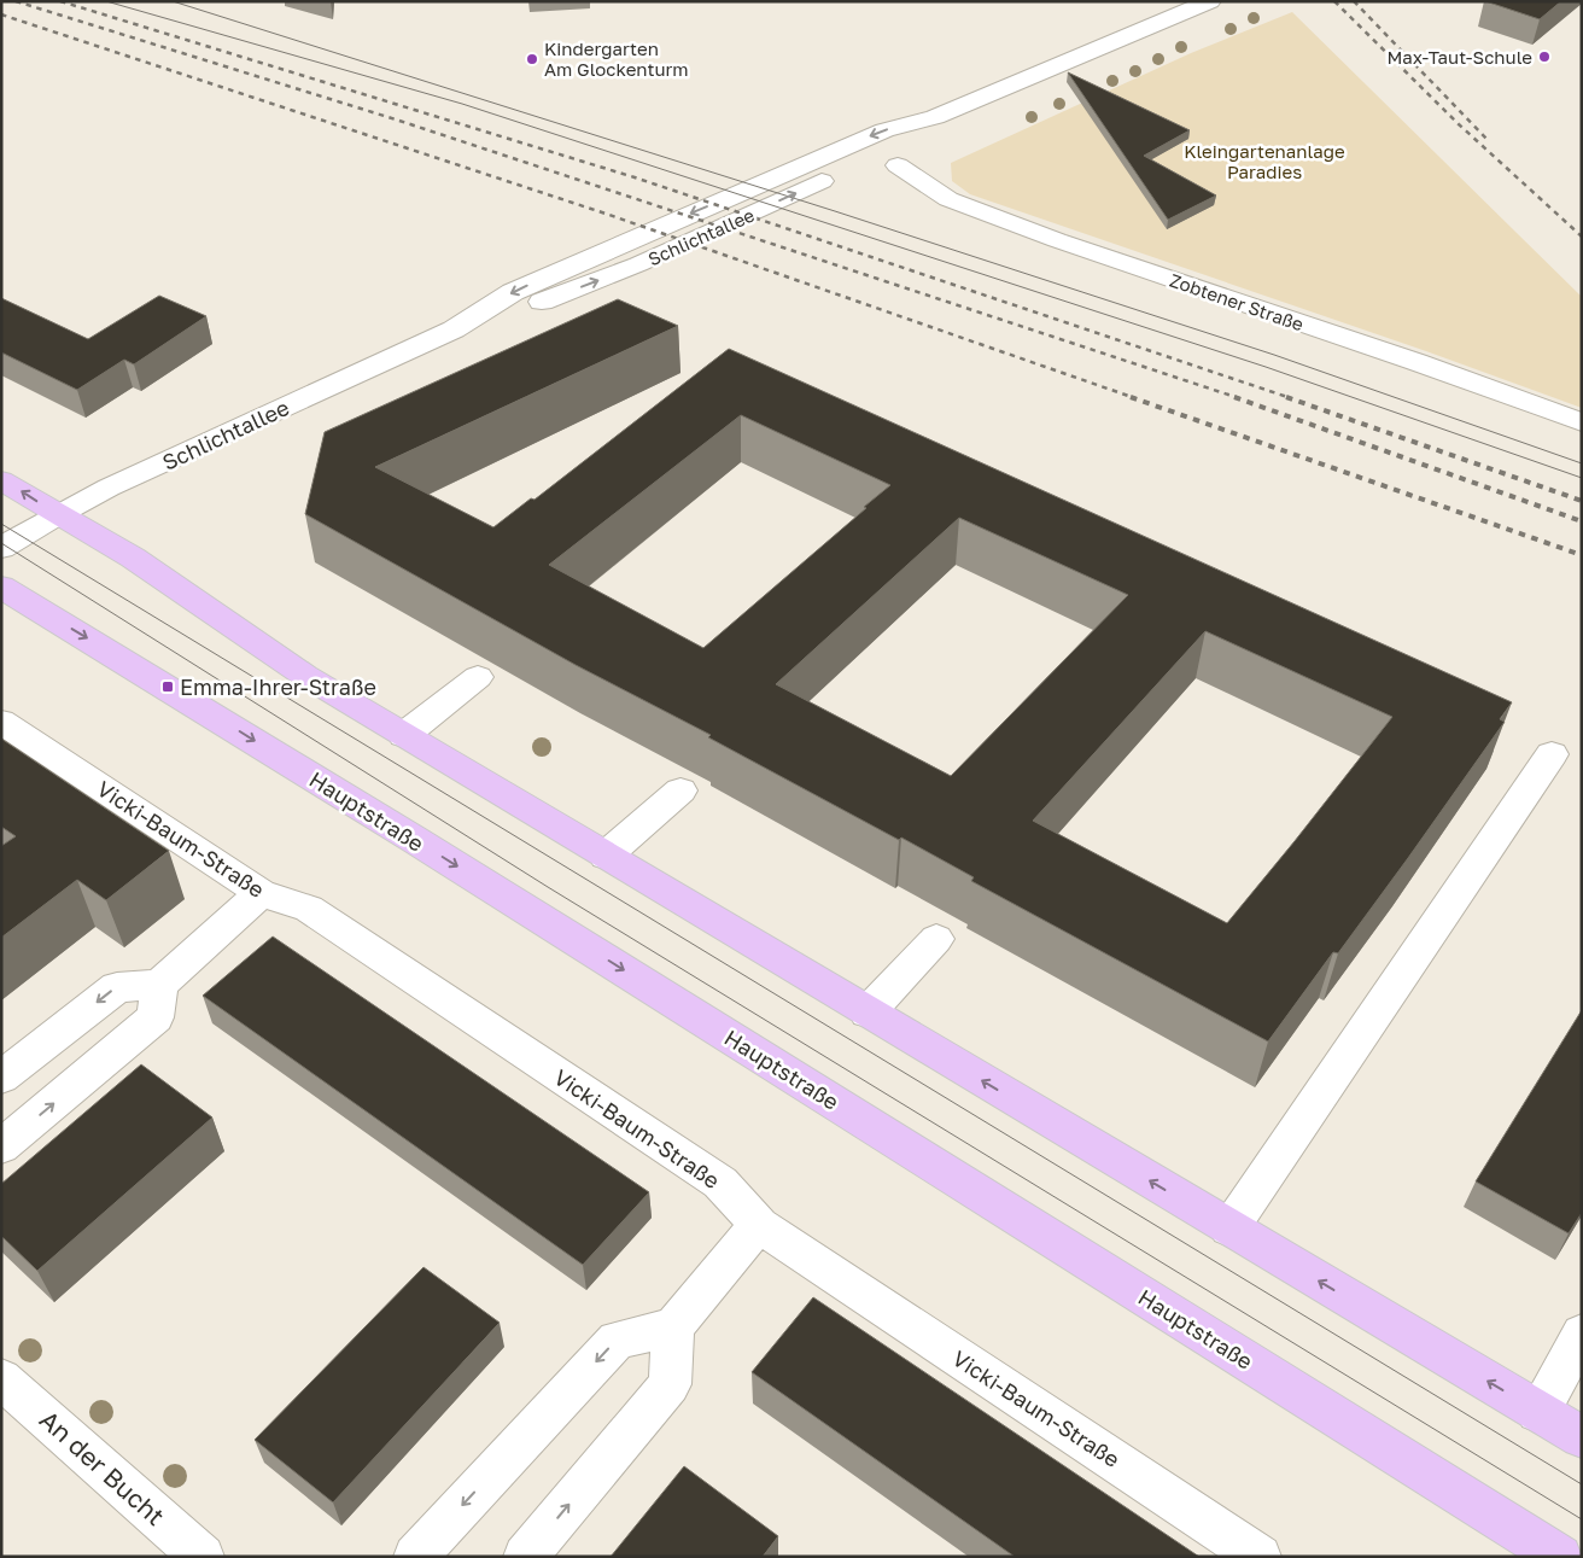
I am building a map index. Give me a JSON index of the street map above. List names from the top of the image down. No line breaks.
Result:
{"streets":{"main road":["Hauptstraße"],"street":["Schlichtallee","Zobtener Straße","Vicki-Baum-Straße","An der Bucht"]},"parks":["Kleingartenanlage Paradies"],"places":{"other":["Max-Taut-Schule","Kindergarten Am Glockenturm"],"transit":["Emma-Ihrer-Straße"]}}
